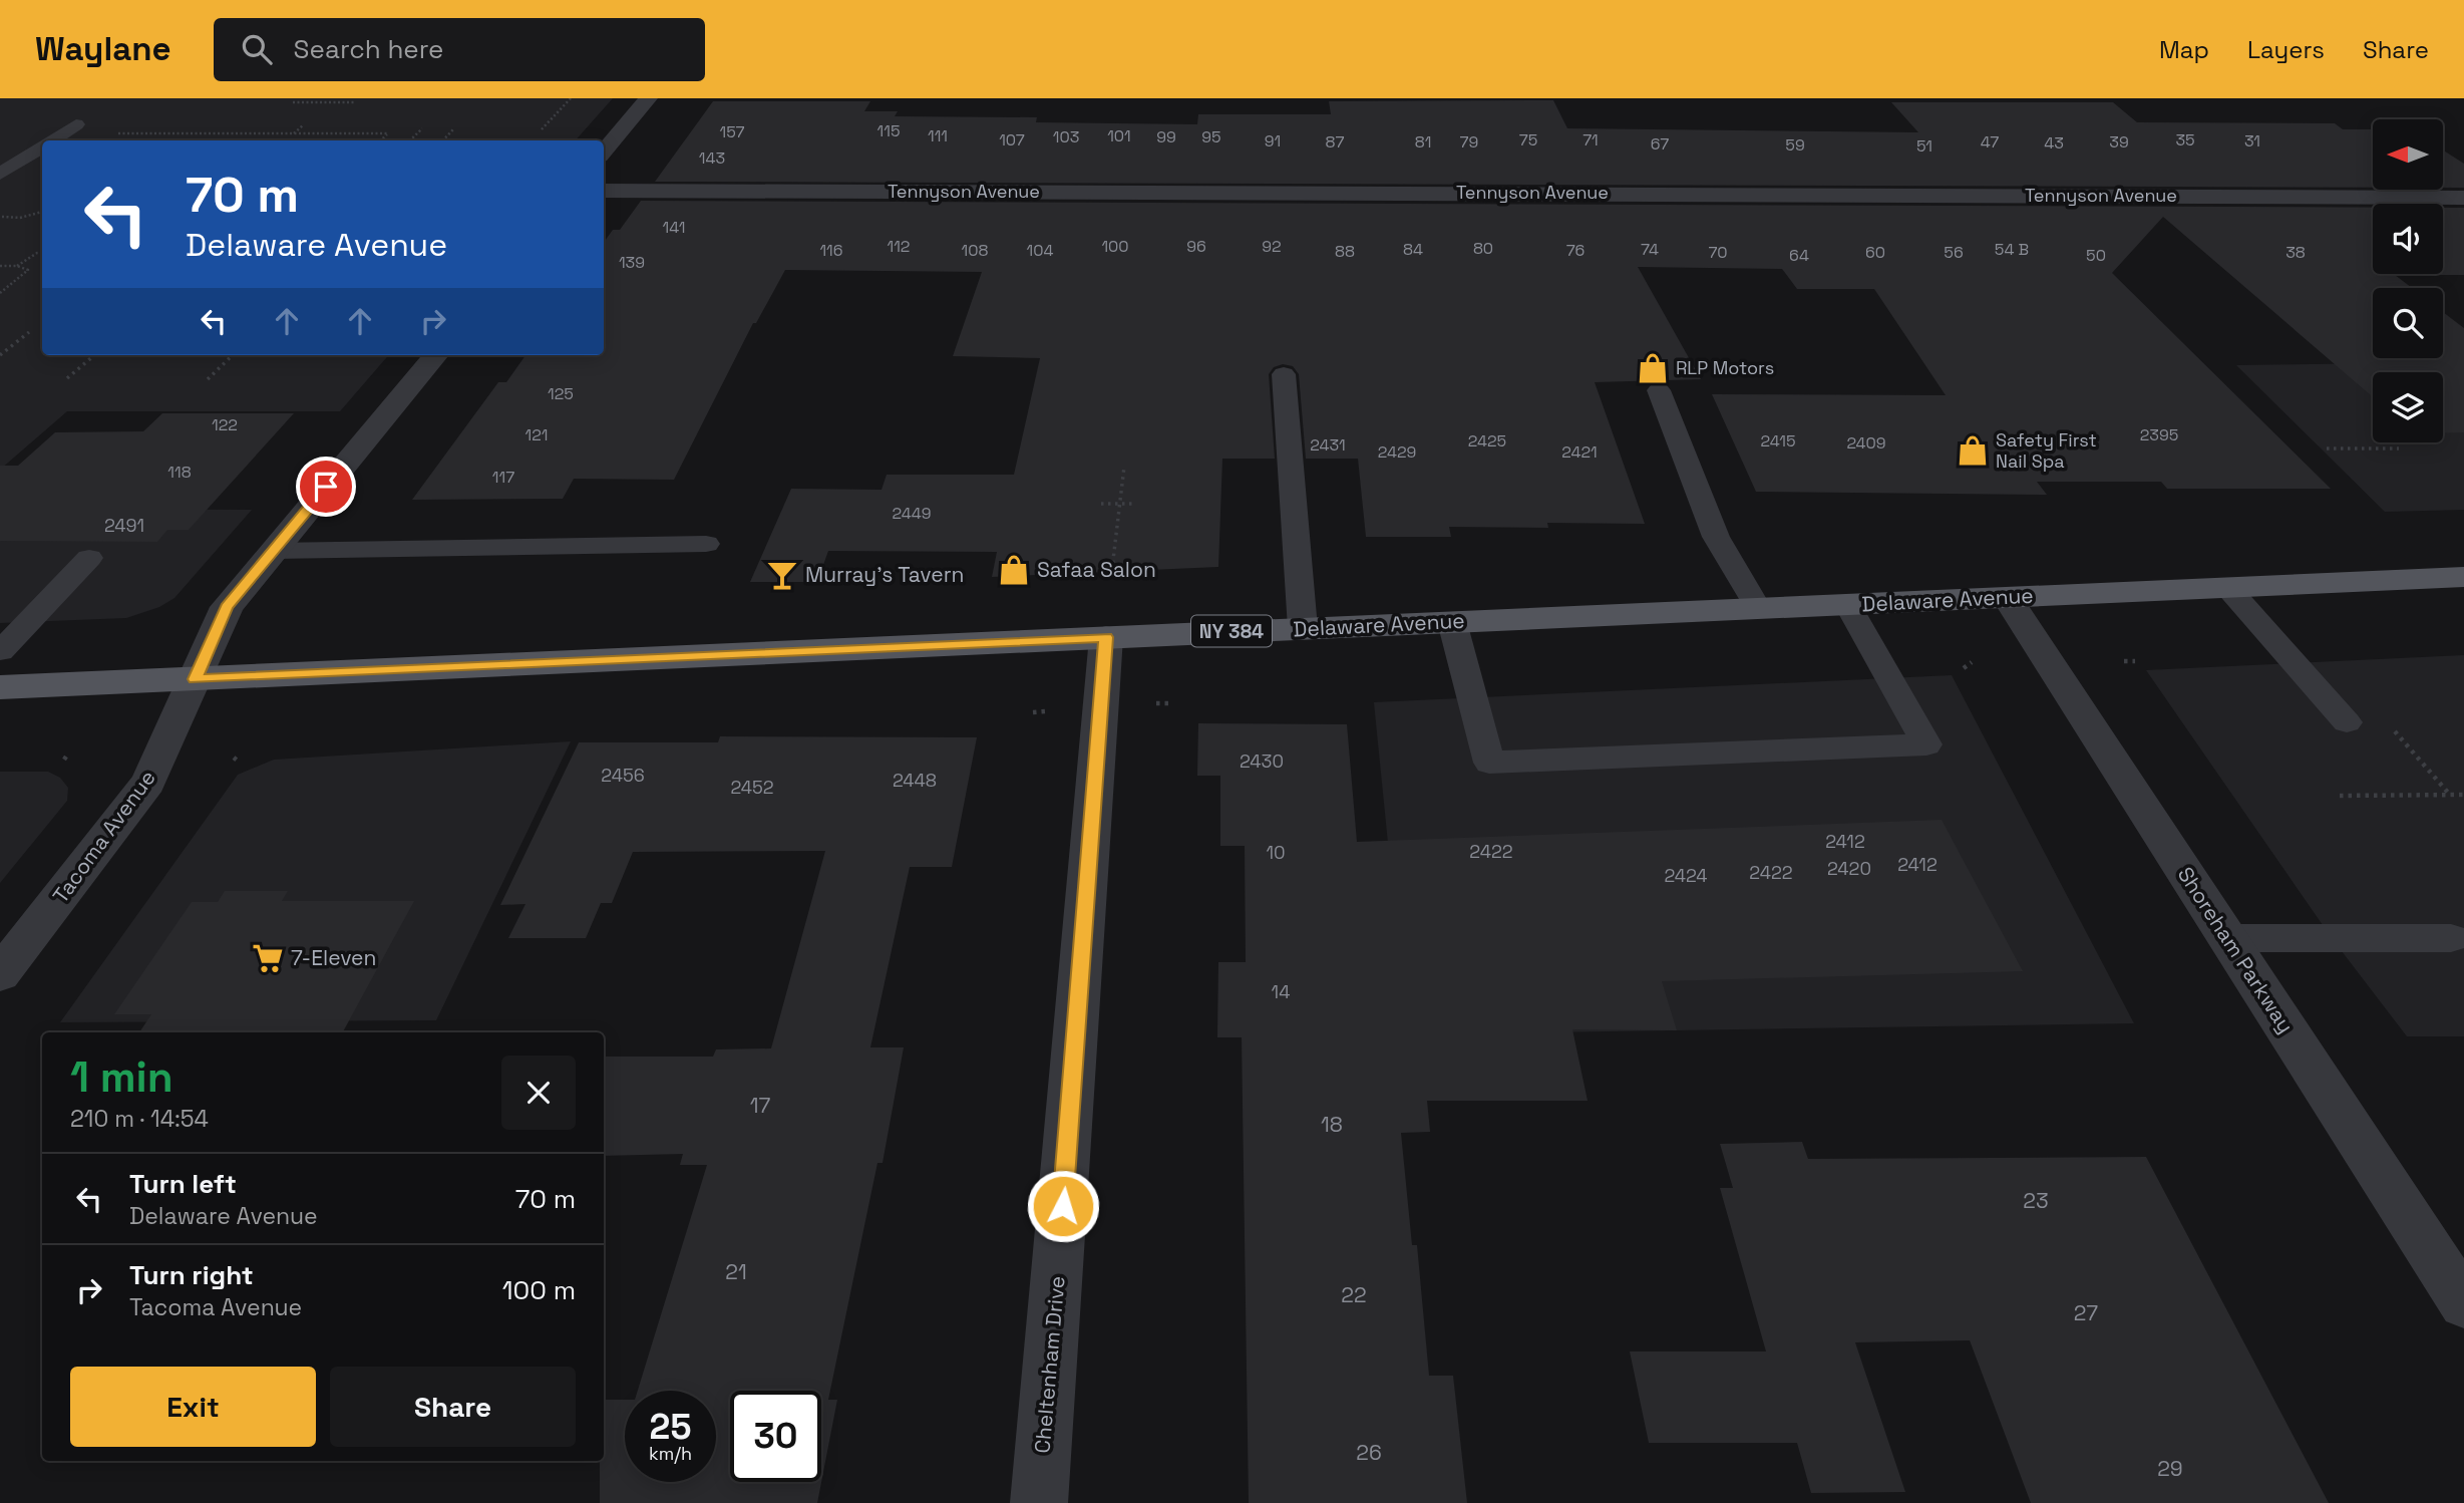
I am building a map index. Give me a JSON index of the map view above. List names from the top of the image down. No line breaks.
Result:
{"streets":{"main road":["Delaware Avenue","NY 384"],"street":["Tennyson Avenue","Tacoma Avenue","Shoreham Parkway","Cheltenham Drive"]},"crossings":[["Delaware Avenue","Tacoma Avenue"],["Delaware Avenue","Shoreham Parkway"],["Delaware Avenue","Cheltenham Drive"]],"places":{"shop":["RLP Motors","Safety First Nail Spa","Safaa Salon"],"bar":["Murray's Tavern"],"supermarket":["7-Eleven"]},"house_numbers":["115","157","111","101","103","99","95","107","75","71","35","91","31","87","81","79","47","39","43","67","59","51","143","141","112","100","96","92","80","84","74","54 B","116","108","104","76","88","70","60","56","38","64","50","139","125","122","121","2395","2425","2415","2409","2431","2429","2421","118","117","2449","2491","2430","2456","2448","2452","2412","2422","10","2412","2420","2422","2424","14","17","18","23","21","22","27","26","29"],"north":"left","page":{"header":"Waylane","search":"Search here","nav":["Map","Layers","Share"],"turn":["70 m","Delaware Avenue"],"heading":["1 min","210 m · 14:54"],"list":[{"name":"Turn left","note":"Delaware Avenue","value":"70 m"},{"name":"Turn right","note":"Tacoma Avenue","value":"100 m"}],"buttons":["Exit","Share"],"speed":"25 km/h","limit":"30"}}
